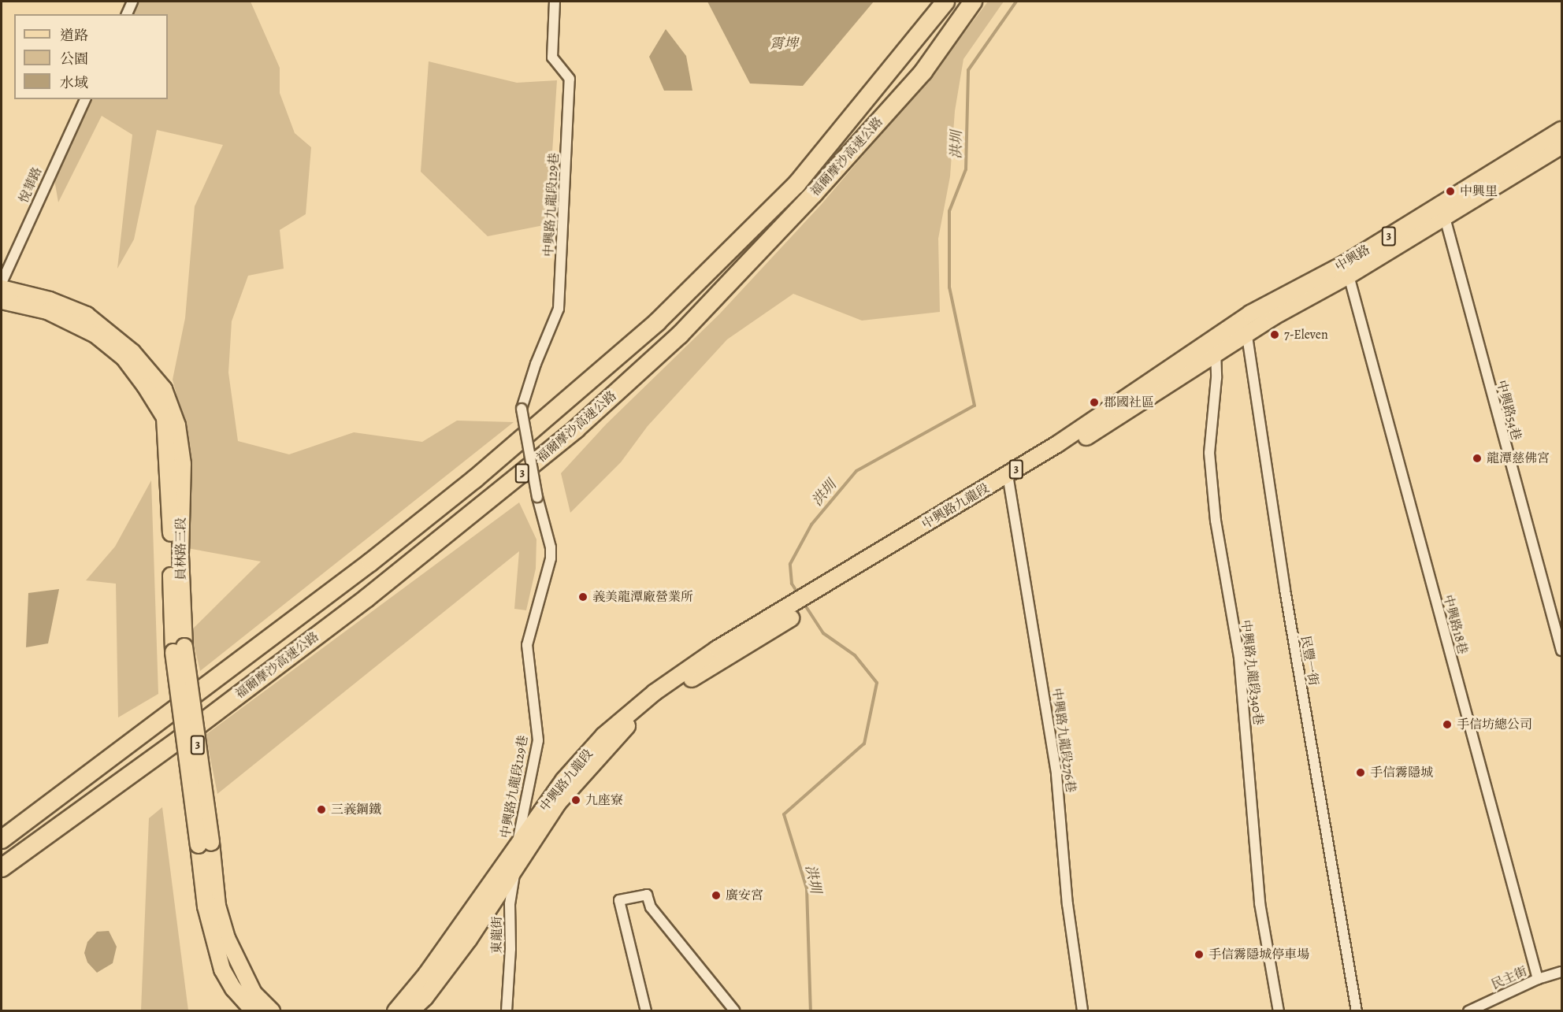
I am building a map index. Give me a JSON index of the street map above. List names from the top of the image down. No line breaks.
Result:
{"streets":{"highway":["福爾摩沙高速公路","3"],"main road":["中興路","中興路九龍段","員林路三段"],"street":["悅華路","中興路九龍段129巷","中興路54巷","中興路18巷","民豐一街","中興路九龍段340巷","中興路九龍段276巷","東龍街","民主街"]},"crossings":[["中興路九龍段129巷","中興路九龍段"],["中興路九龍段129巷","東龍街"],["3","員林路三段"],["中興路","中興路54巷"],["中興路","中興路九龍段"],["中興路","中興路18巷"],["中興路","民豐一街"],["中興路","中興路九龍段340巷"],["中興路九龍段","中興路九龍段340巷"],["中興路九龍段","中興路九龍段276巷"],["中興路九龍段","東龍街"],["中興路18巷","民主街"]],"water":["霄埤","洪圳"],"places":["中興里","7-Eleven","郡國社區","龍潭慈佛宮","義美龍潭廠營業所","手信坊總公司","手信霧隱城","九座寮","三義鋼鐵","廣安宮","手信霧隱城停車場"],"legend":["道路","公園","水域"]}
